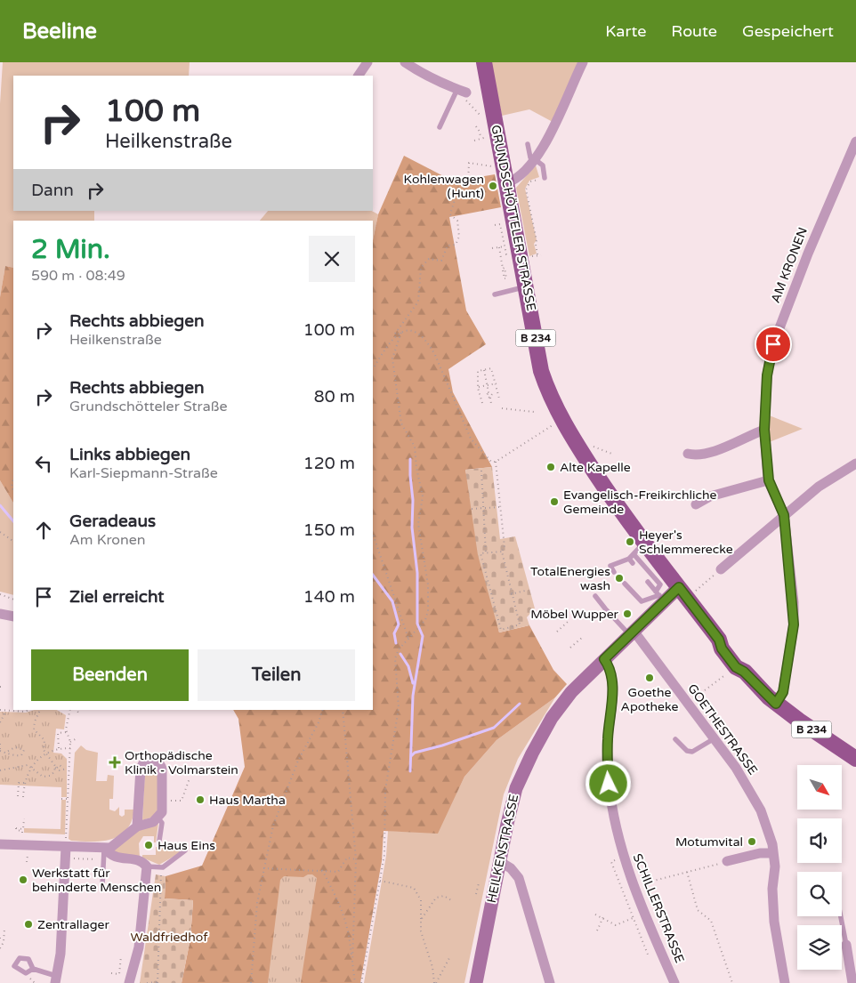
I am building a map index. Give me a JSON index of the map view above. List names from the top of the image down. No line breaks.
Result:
{"streets":{"main road":["GRUNDSCHÖTTELER STRASSE","B 234"],"street":["AM KRONEN","GOETHESTRASSE","HEILKENSTRASSE","SCHILLERSTRASSE"]},"crossings":[["GRUNDSCHÖTTELER STRASSE","AM KRONEN"],["GRUNDSCHÖTTELER STRASSE","HEILKENSTRASSE"],["GOETHESTRASSE","HEILKENSTRASSE"],["HEILKENSTRASSE","SCHILLERSTRASSE"]],"parks":["Waldfriedhof"],"places":{"other":["Kohlenwagen (Hunt)","Alte Kapelle","Evangelisch-Freikirchliche Gemeinde","Heyer's Schlemmerecke","TotalEnergies wash","Möbel Wupper","Goethe Apotheke","Haus Martha","Motumvital","Haus Eins","Werkstatt für behinderte Menschen","Zentrallager"],"health":["Orthopädische Klinik - Volmarstein"]},"north":"bottom right","page":{"header":"Beeline","nav":["Karte","Route","Gespeichert"],"turn":["100 m","Heilkenstraße"],"then":"Dann","heading":["2 Min.","590 m · 08:49"],"list":[{"name":"Rechts abbiegen","note":"Heilkenstraße","value":"100 m"},{"name":"Rechts abbiegen","note":"Grundschötteler Straße","value":"80 m"},{"name":"Links abbiegen","note":"Karl-Siepmann-Straße","value":"120 m"},{"name":"Geradeaus","note":"Am Kronen","value":"150 m"},{"name":"Ziel erreicht","value":"140 m"}],"buttons":["Beenden","Teilen"]}}
